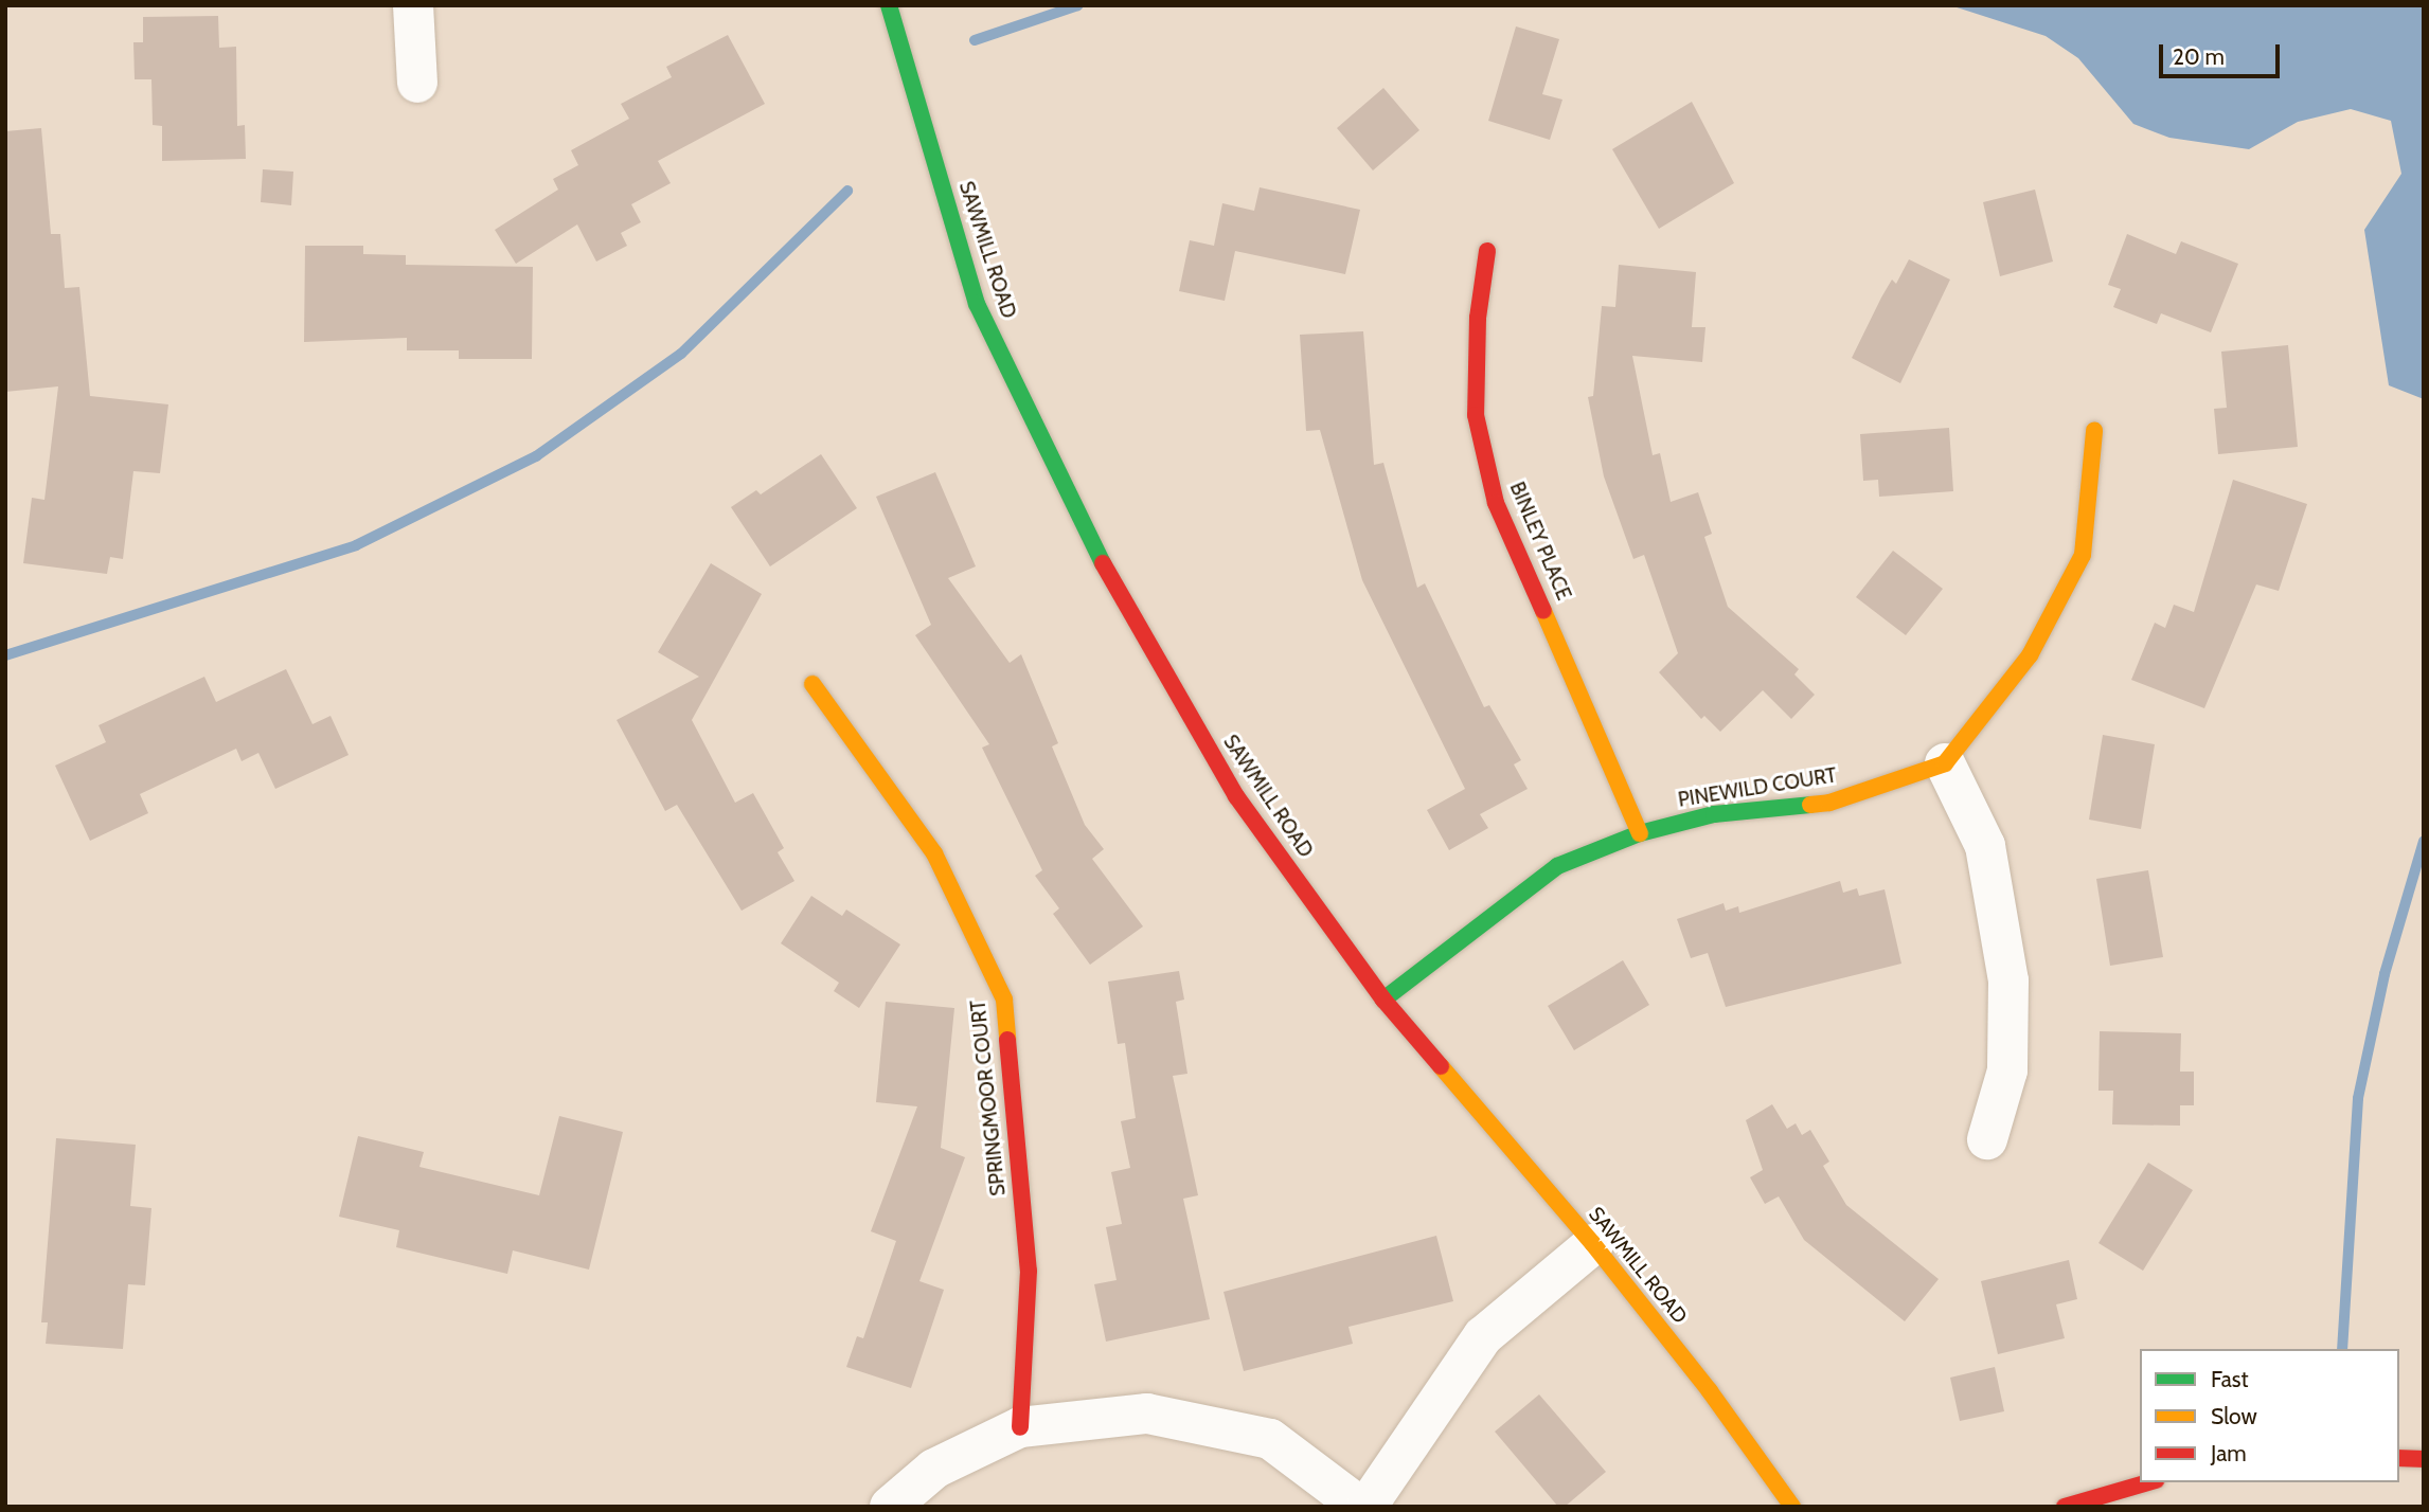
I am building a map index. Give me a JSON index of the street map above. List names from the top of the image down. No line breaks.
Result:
{"streets":{"street":["SAWMILL ROAD","BINLEY PLACE","PINEWILD COURT","SPRINGMOOR COURT"]},"crossings":[["SAWMILL ROAD","PINEWILD COURT"],["BINLEY PLACE","PINEWILD COURT"]],"legend":["Fast","Slow","Jam"],"scale_bar":"20 m"}
